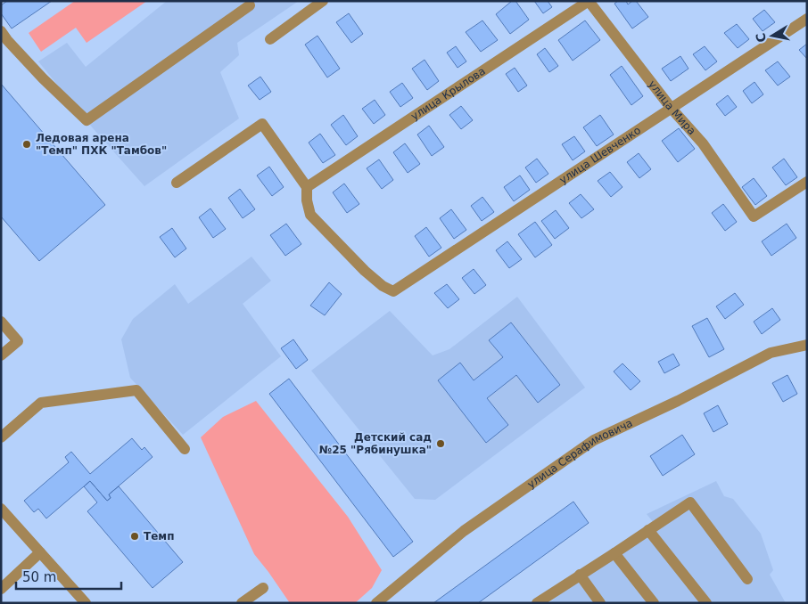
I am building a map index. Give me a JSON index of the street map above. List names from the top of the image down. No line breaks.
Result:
{"streets":{"street":["улица Крылова","улица Мира","улица Шевченко","улица Серафимовича"]},"crossings":[["улица Крылова","улица Мира"],["улица Крылова","улица Шевченко"],["улица Мира","улица Шевченко"]],"places":["Ледовая арена \"Темп\" ПХК \"Тамбов\"","Детский сад №25 \"Рябинушка\"","Темп"],"scale_bar":"50 m","north":"left"}
